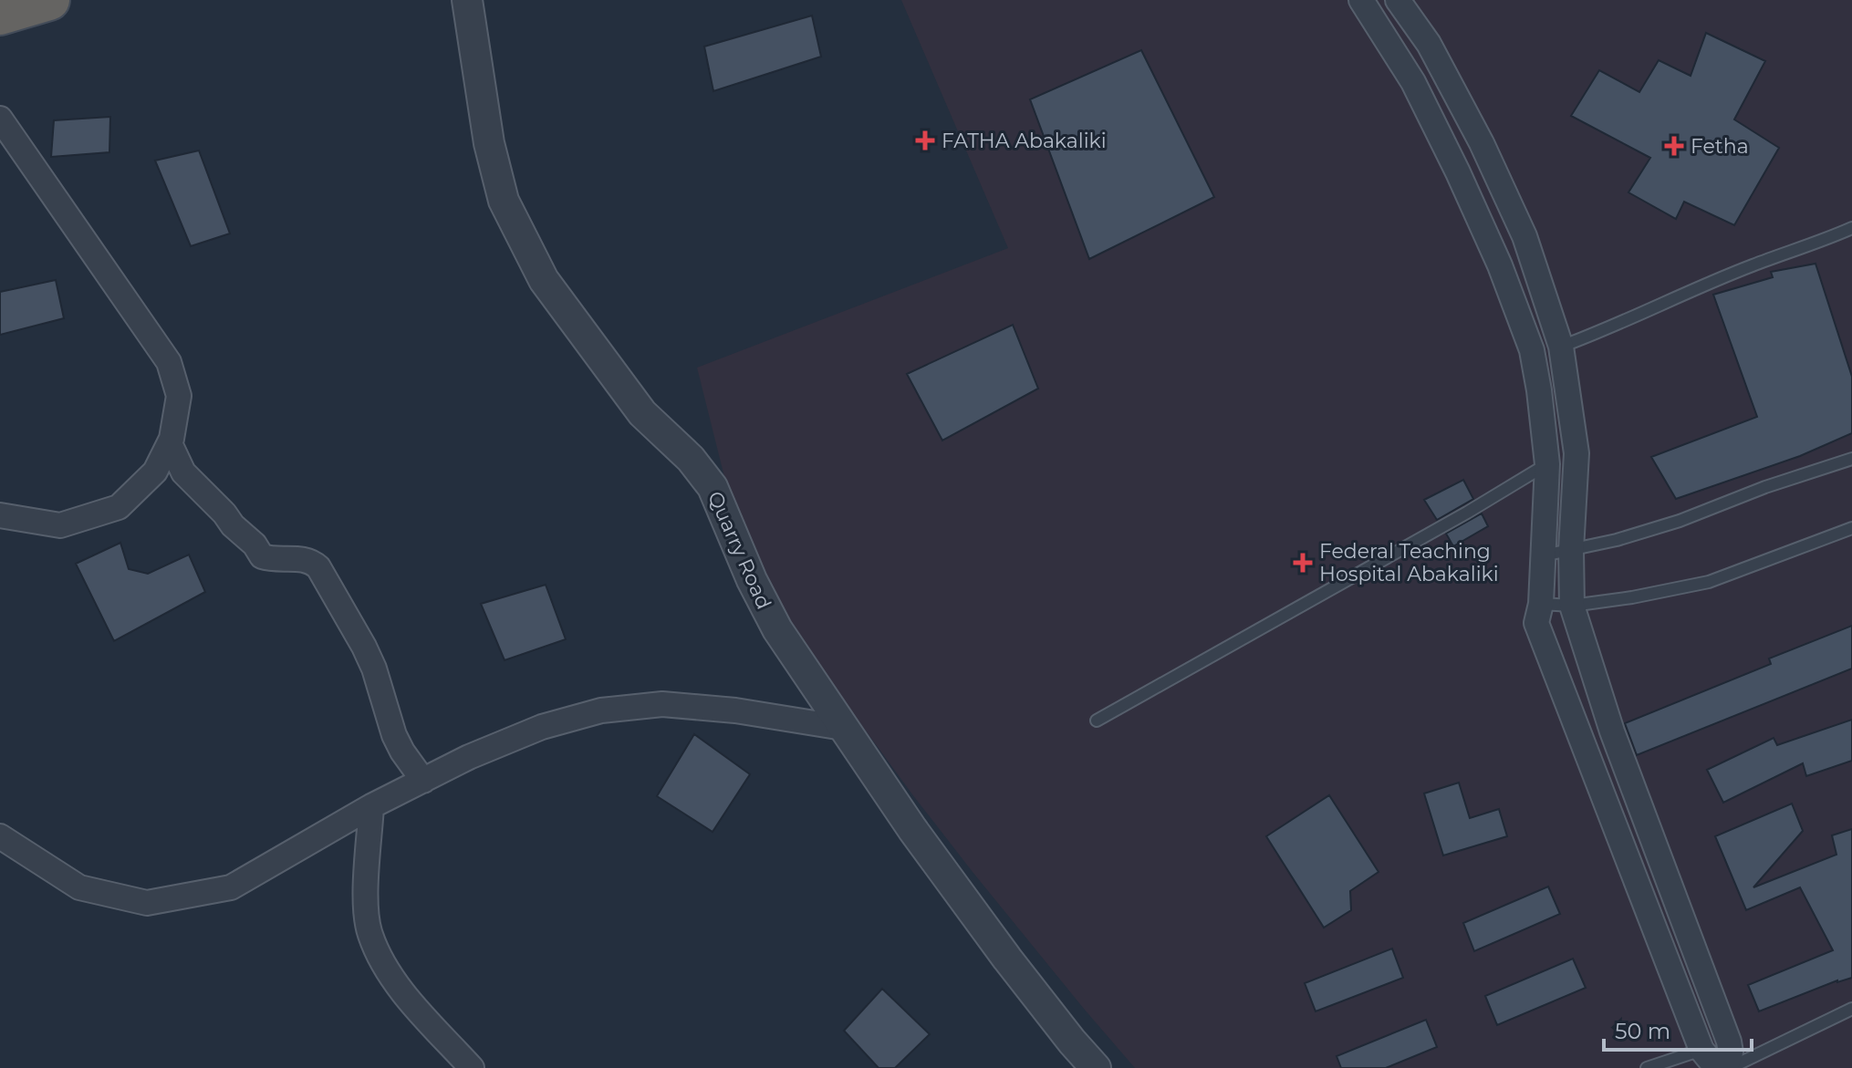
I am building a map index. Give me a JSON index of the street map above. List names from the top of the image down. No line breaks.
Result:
{"streets":{"street":["Quarry Road"]},"places":{"health":["FATHA Abakaliki","Fetha","Federal Teaching Hospital Abakaliki"]},"scale_bar":"50 m"}
